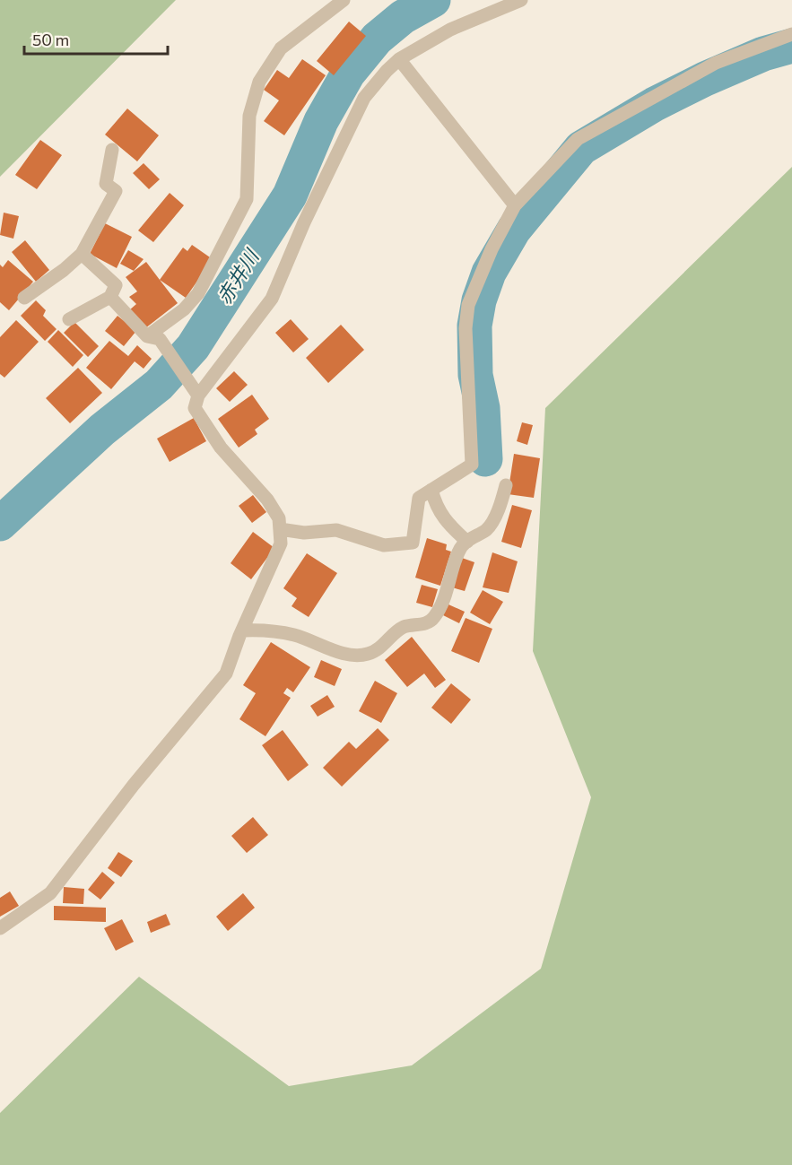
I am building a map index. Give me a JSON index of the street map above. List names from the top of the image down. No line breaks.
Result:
{"water":["赤井川"],"scale_bar":"50 m"}
